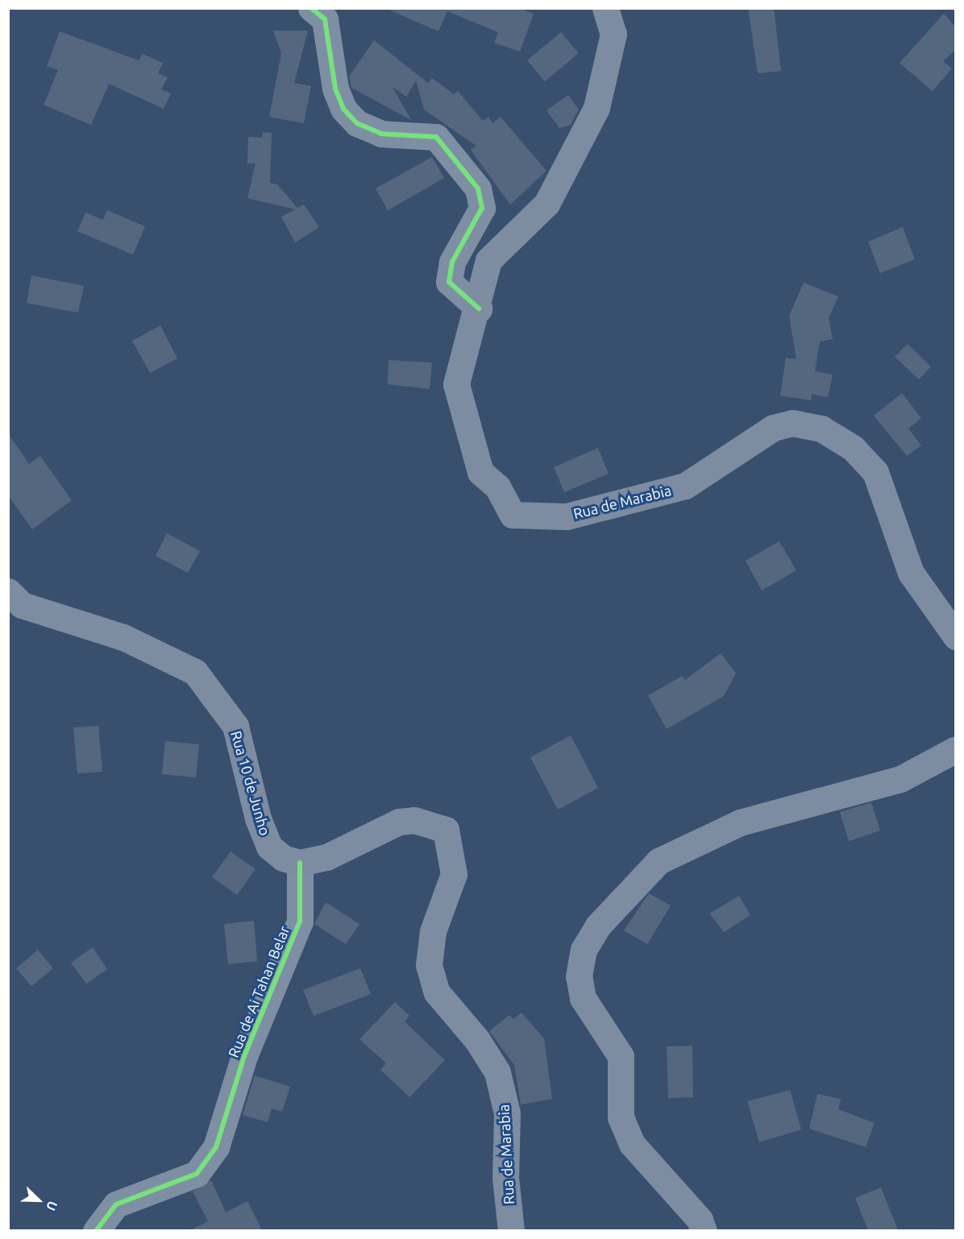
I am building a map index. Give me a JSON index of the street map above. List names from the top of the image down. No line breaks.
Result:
{"streets":{"main road":["Rua de Marabia","Rua 10 de Junho"],"street":["Rua de Ai Tahan Belar"]},"crossings":[["Rua de Marabia","Rua 10 de Junho"],["Rua de Marabia","Rua de Ai Tahan Belar"],["Rua 10 de Junho","Rua de Ai Tahan Belar"]],"north":"bottom right"}
